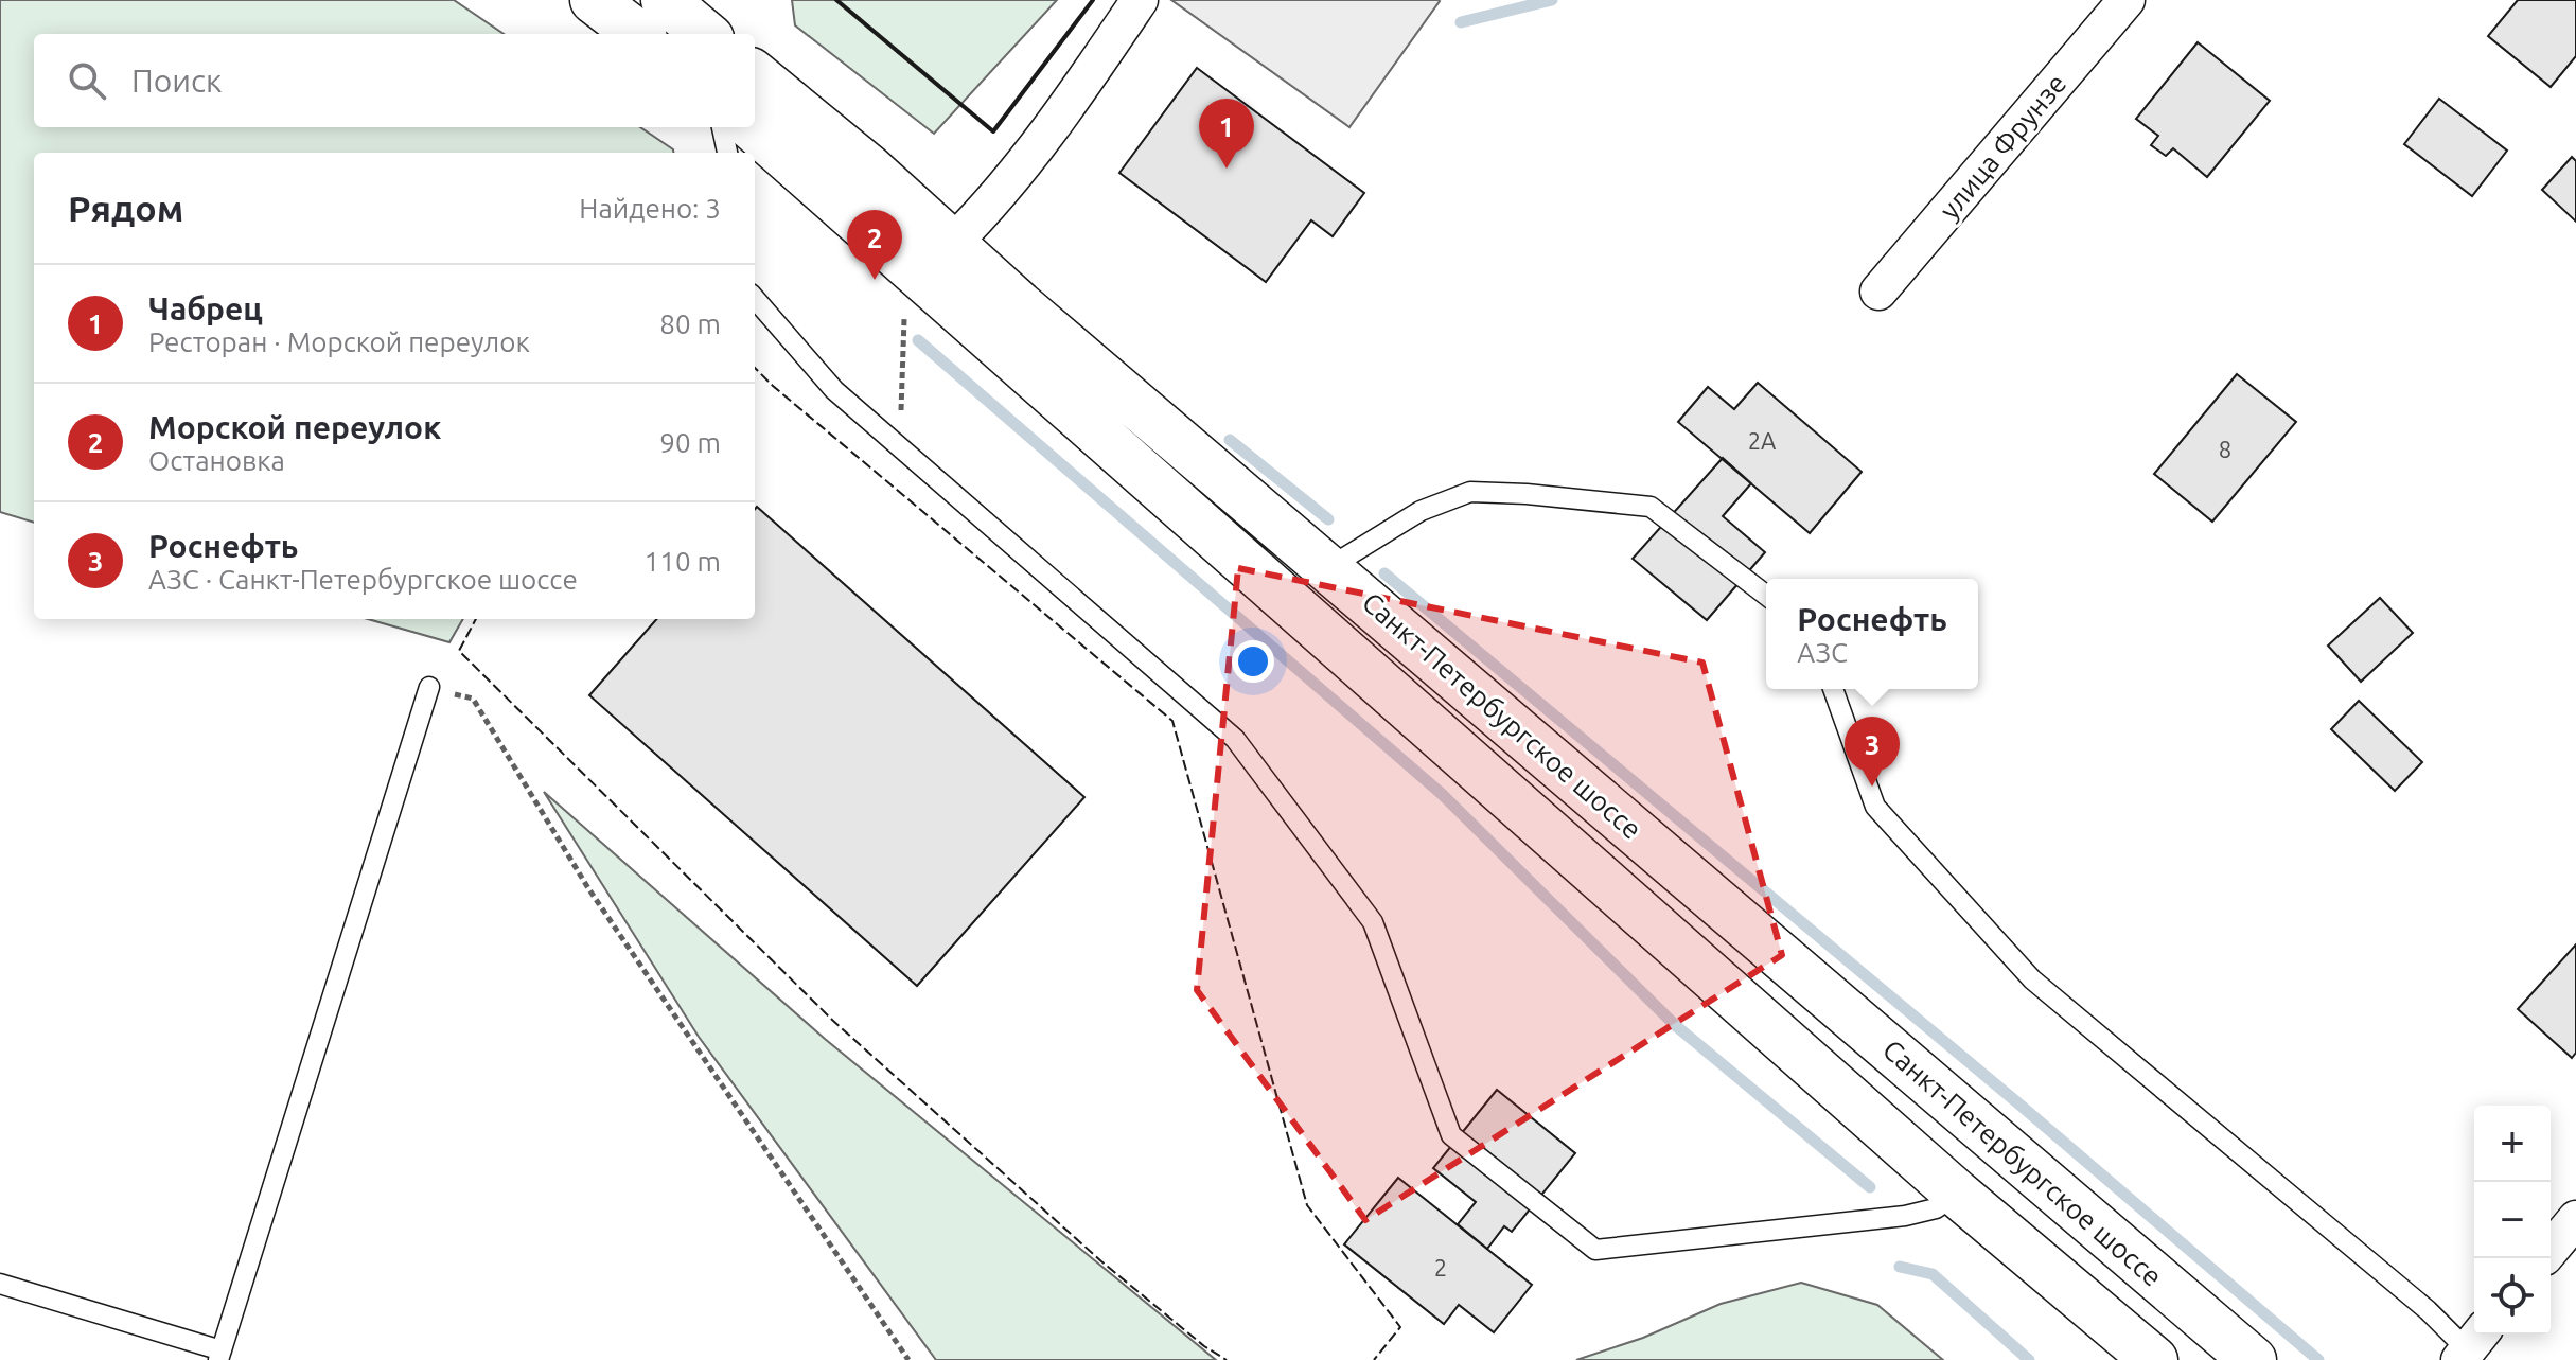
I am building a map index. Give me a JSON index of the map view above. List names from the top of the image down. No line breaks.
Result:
{"streets":{"main road":["Санкт-Петербургское шоссе"],"street":["улица Фрунзе"]},"house_numbers":["2А","8","2"],"page":{"search":"Поиск","pins":["1","2","3"],"heading":["Рядом","Найдено: 3"],"list":[{"mark":"1","name":"Чабрец","note":"Ресторан · Морской переулок","value":"80 m"},{"mark":"2","name":"Морской переулок","note":"Остановка","value":"90 m"},{"mark":"3","name":"Роснефть","note":"АЗС · Санкт-Петербургское шоссе","value":"110 m"}],"popup":["Роснефть","АЗС"],"map_buttons":["+","−"]}}
